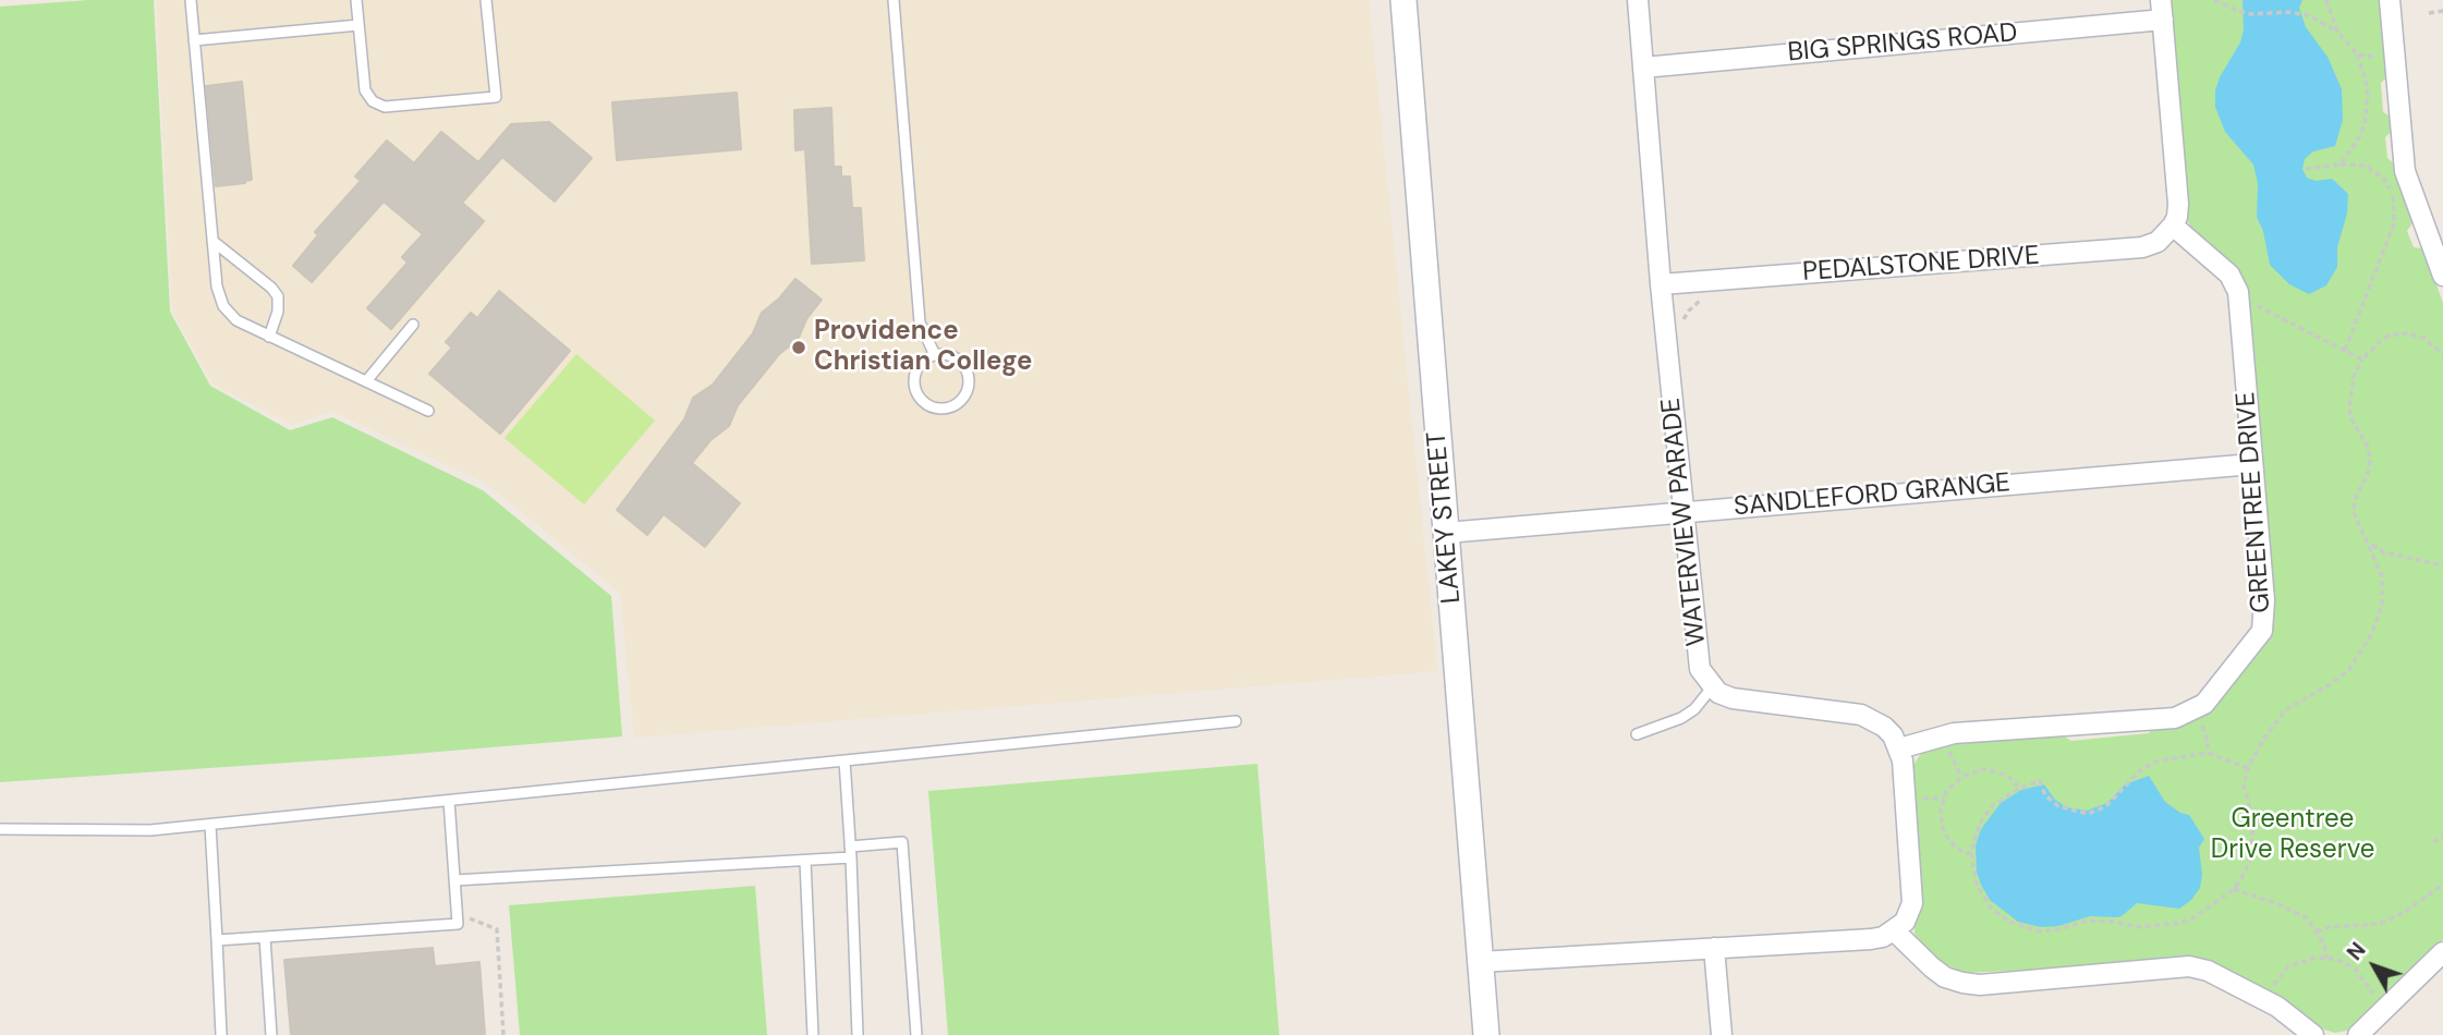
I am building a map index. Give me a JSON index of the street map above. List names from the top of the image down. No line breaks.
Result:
{"streets":{"street":["BIG SPRINGS ROAD","PEDALSTONE DRIVE","SANDLEFORD GRANGE","GREENTREE DRIVE","LAKEY STREET","WATERVIEW PARADE"]},"crossings":[["BIG SPRINGS ROAD","WATERVIEW PARADE"],["PEDALSTONE DRIVE","GREENTREE DRIVE"],["PEDALSTONE DRIVE","WATERVIEW PARADE"],["SANDLEFORD GRANGE","GREENTREE DRIVE"],["SANDLEFORD GRANGE","LAKEY STREET"],["SANDLEFORD GRANGE","WATERVIEW PARADE"]],"parks":["Greentree Drive Reserve"],"places":["Providence Christian College"],"north":"top left"}
